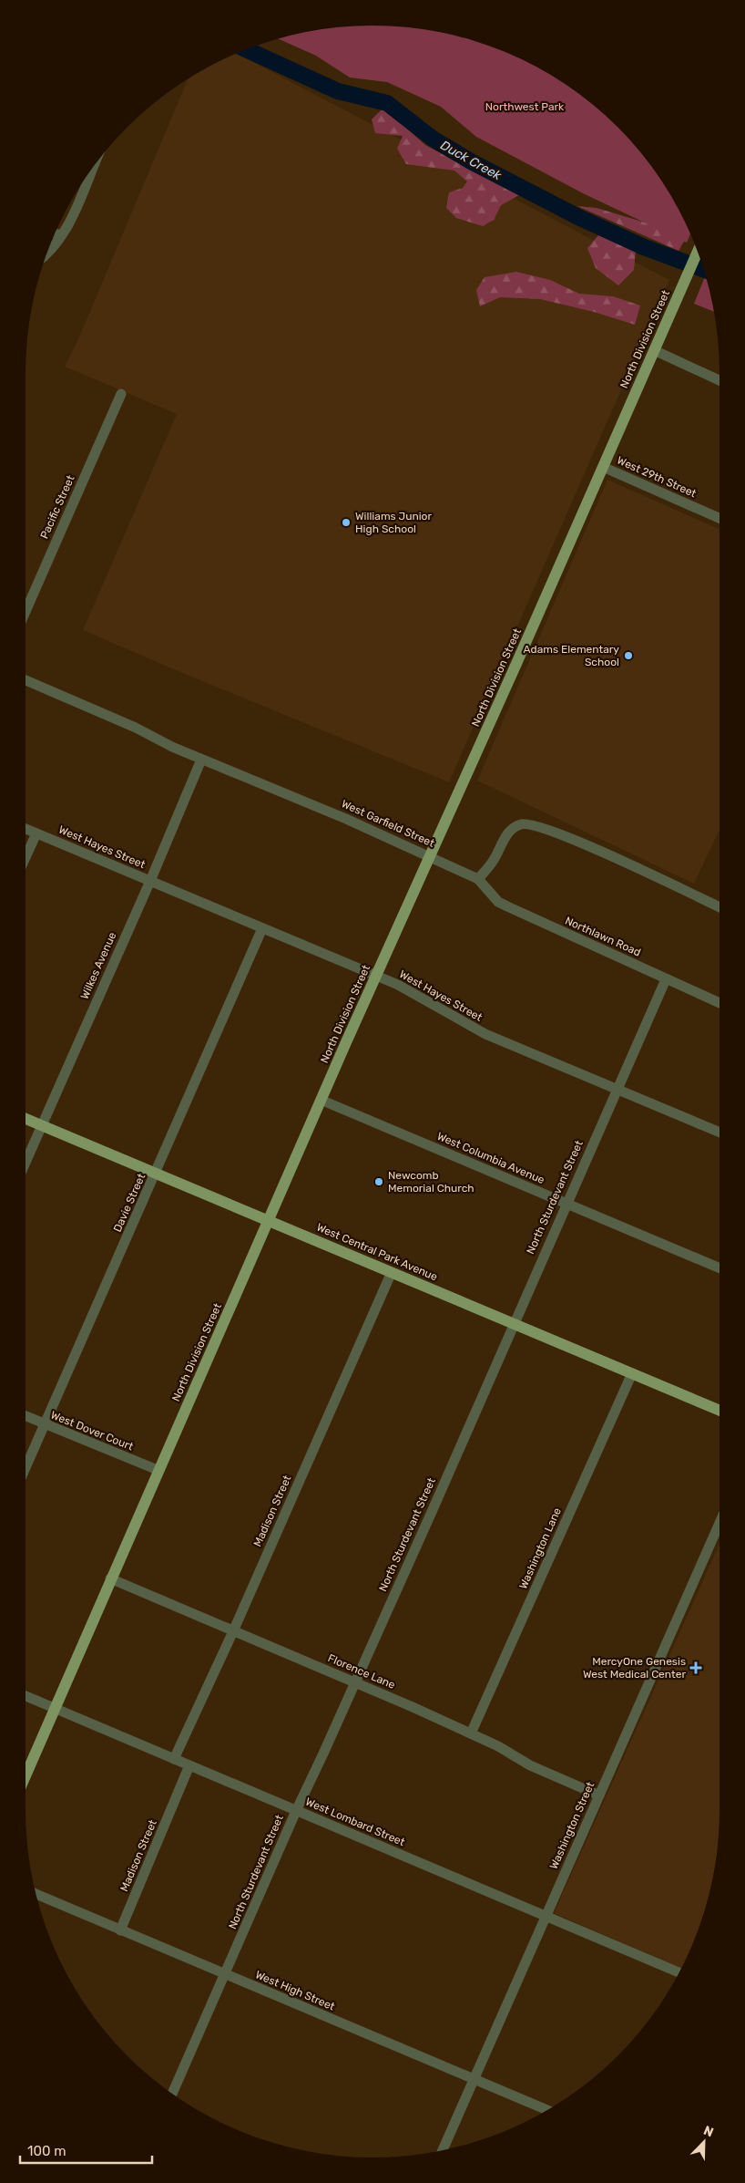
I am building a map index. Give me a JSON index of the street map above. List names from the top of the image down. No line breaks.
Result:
{"streets":{"main road":["North Division Street","West Central Park Avenue"],"street":["West 29th Street","Pacific Street","West Garfield Street","West Hayes Street","Northlawn Road","Wilkes Avenue","West Columbia Avenue","North Sturdevant Street","Davie Street","West Dover Court","Madison Street","Washington Lane","Florence Lane","West Lombard Street","Washington Street","West High Street"]},"crossings":[["North Division Street","West 29th Street"],["North Division Street","West Garfield Street"],["North Division Street","West Hayes Street"],["North Division Street","West Columbia Avenue"],["North Division Street","West Central Park Avenue"],["North Division Street","West Dover Court"],["North Division Street","Florence Lane"],["North Division Street","West Lombard Street"],["West Garfield Street","Northlawn Road"],["West Garfield Street","Wilkes Avenue"],["West Hayes Street","Wilkes Avenue"],["West Hayes Street","North Sturdevant Street"],["West Hayes Street","Davie Street"],["Northlawn Road","North Sturdevant Street"],["Wilkes Avenue","West Central Park Avenue"],["West Columbia Avenue","North Sturdevant Street"],["North Sturdevant Street","West Central Park Avenue"],["North Sturdevant Street","Florence Lane"],["North Sturdevant Street","West Lombard Street"],["North Sturdevant Street","West High Street"],["Davie Street","West Central Park Avenue"],["Davie Street","West Dover Court"],["West Central Park Avenue","Madison Street"],["West Central Park Avenue","Washington Lane"],["Madison Street","Florence Lane"],["Madison Street","West Lombard Street"],["Madison Street","West High Street"],["Washington Lane","Florence Lane"],["Florence Lane","Washington Street"],["West Lombard Street","Washington Street"],["Washington Street","West High Street"]],"water":["Duck Creek"],"parks":["Northwest Park"],"places":{"other":["Williams Junior High School","Adams Elementary School","Newcomb Memorial Church"],"health":["MercyOne Genesis West Medical Center"]},"scale_bar":"100 m","north":"top right"}
